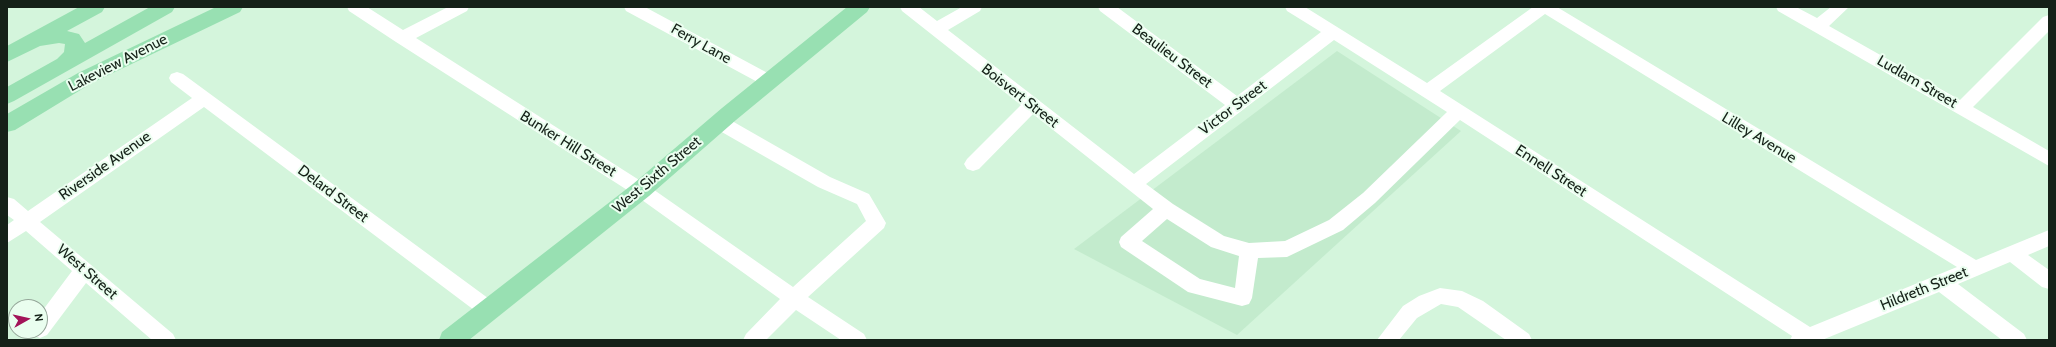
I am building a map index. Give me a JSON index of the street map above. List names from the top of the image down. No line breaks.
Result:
{"streets":{"main road":["Lakeview Avenue","West Sixth Street"],"street":["Ferry Lane","Beaulieu Street","Ludlam Street","Boisvert Street","Victor Street","Lilley Avenue","Bunker Hill Street","Riverside Avenue","Ennell Street","Delard Street","West Street","Hildreth Street"]},"crossings":[["Ferry Lane","West Sixth Street"],["Beaulieu Street","Victor Street"],["Boisvert Street","Victor Street"],["Boisvert Street","Ennell Street"],["Victor Street","Ennell Street"],["Lilley Avenue","Hildreth Street"],["Bunker Hill Street","West Sixth Street"],["Riverside Avenue","Delard Street"],["Riverside Avenue","West Street"],["Ennell Street","Hildreth Street"],["West Sixth Street","Delard Street"]],"north":"right"}
